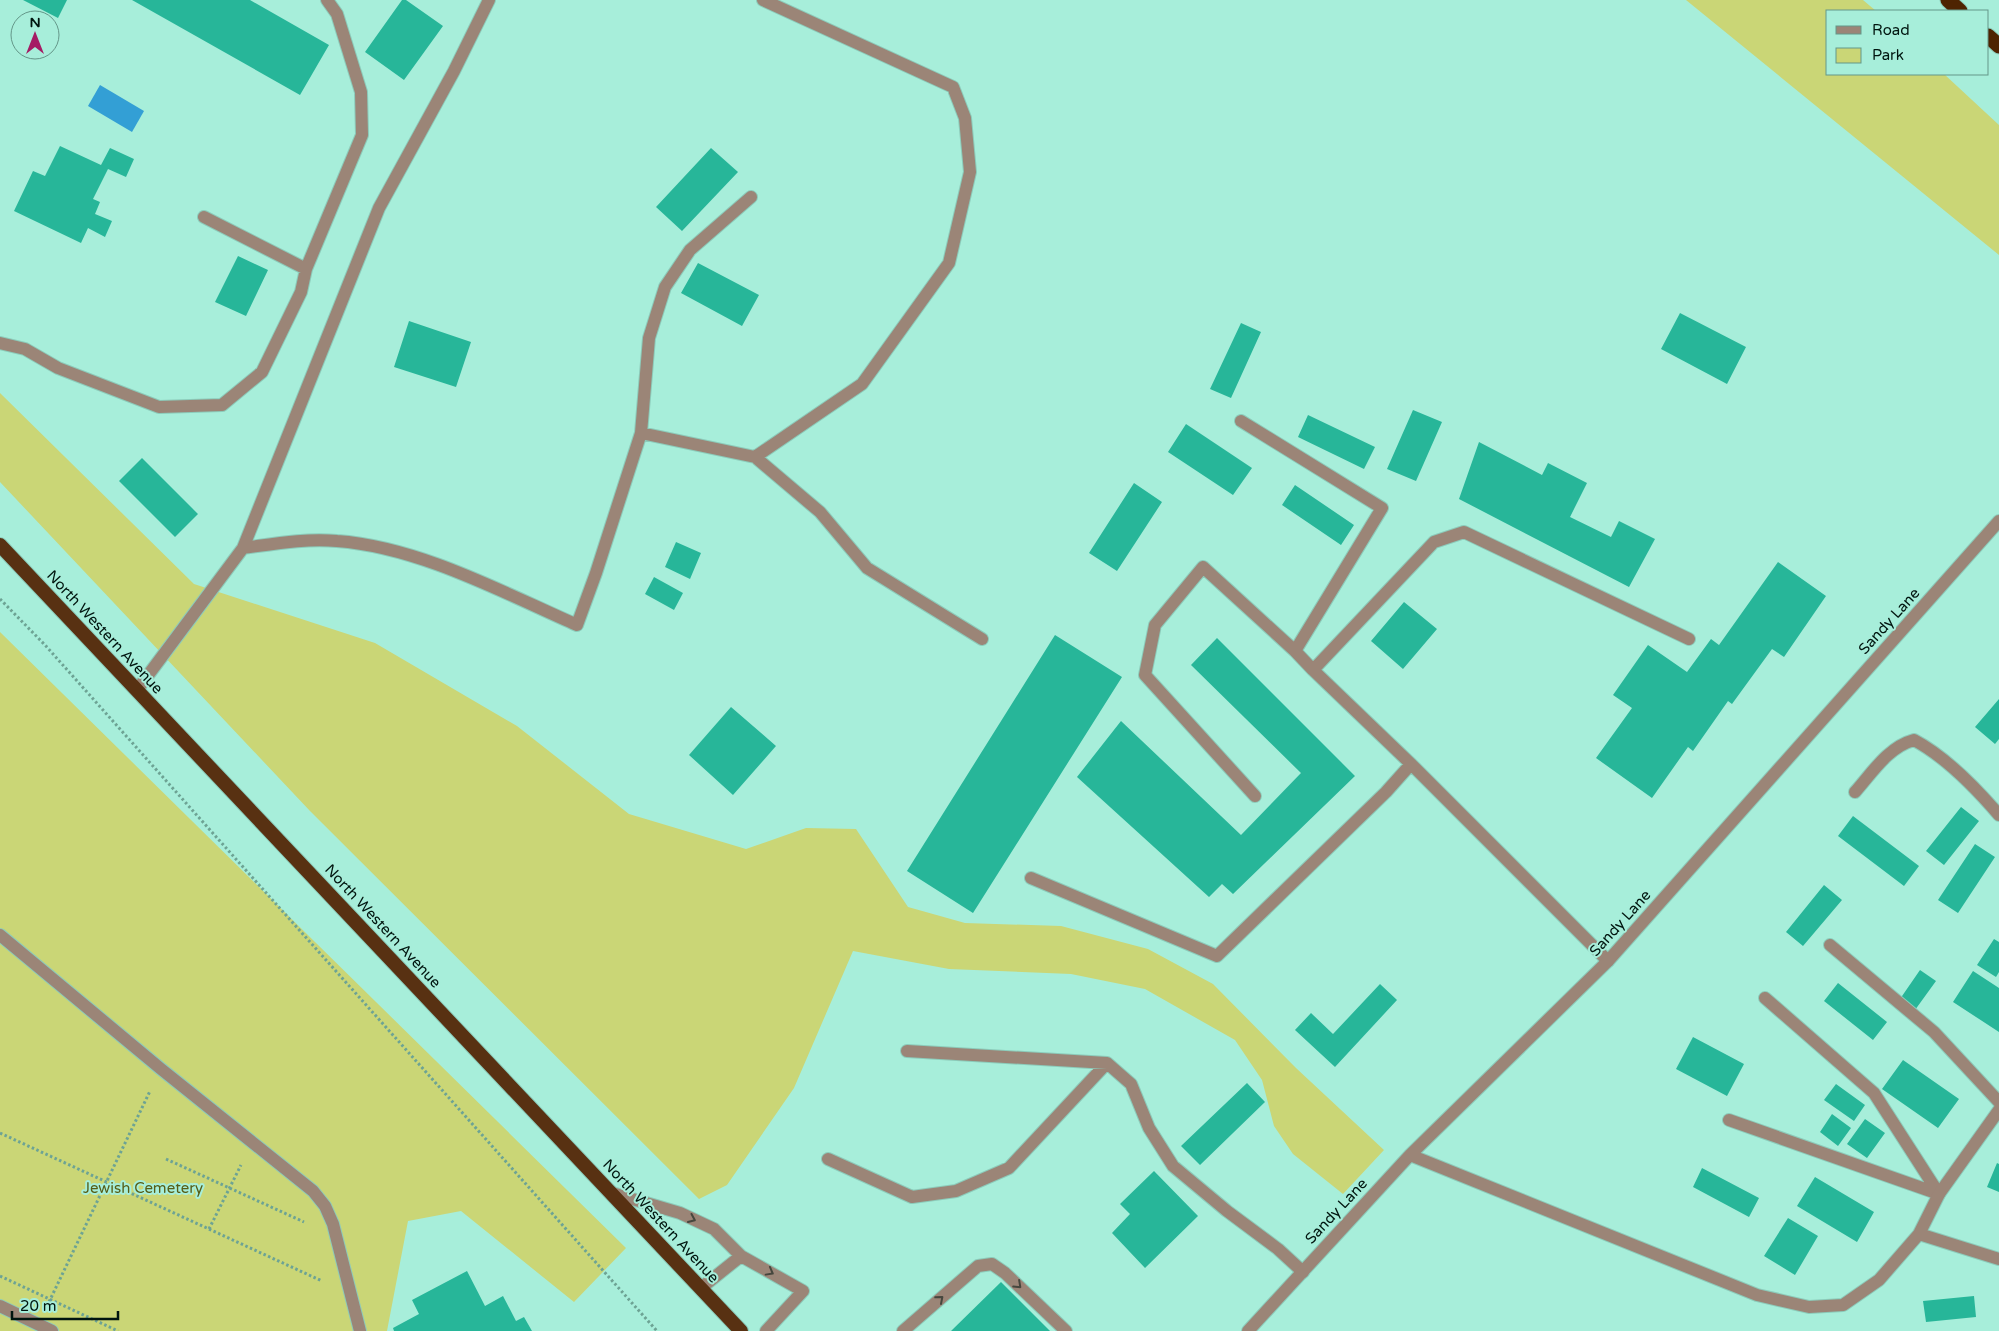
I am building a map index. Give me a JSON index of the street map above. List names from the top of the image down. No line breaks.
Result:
{"streets":{"highway":["North Western Avenue"],"street":["Sandy Lane"]},"parks":["Jewish Cemetery"],"legend":["Road","Park"],"scale_bar":"20 m","north":"top"}
